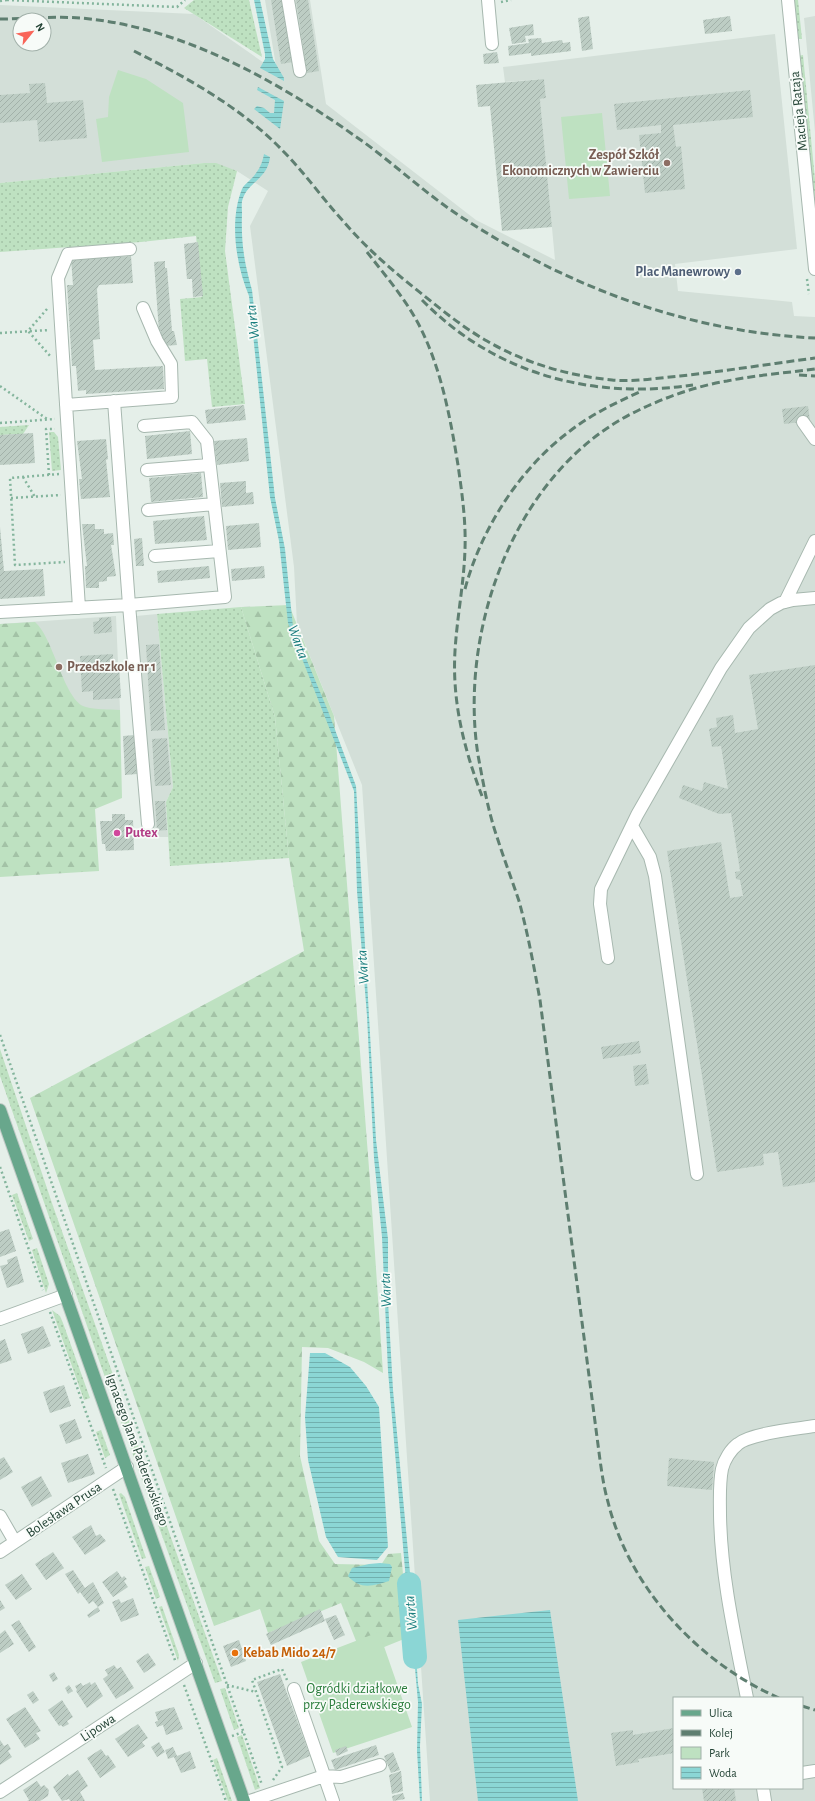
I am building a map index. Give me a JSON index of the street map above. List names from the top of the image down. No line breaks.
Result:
{"streets":{"main road":["Ignacego Jana Paderewskiego"],"street":["Macieja Rataja","Bolesława Prusa","Lipowa"]},"crossings":[["Ignacego Jana Paderewskiego","Bolesława Prusa"],["Ignacego Jana Paderewskiego","Lipowa"]],"water":["Warta"],"parks":["Ogródki działkowe przy Paderewskiego"],"places":["Zespół Szkół Ekonomicznych w Zawierciu","Plac Manewrowy","Przedszkole nr 1","Putex","Kebab Mido 24/7"],"legend":["Ulica","Kolej","Park","Woda"],"north":"top right"}
